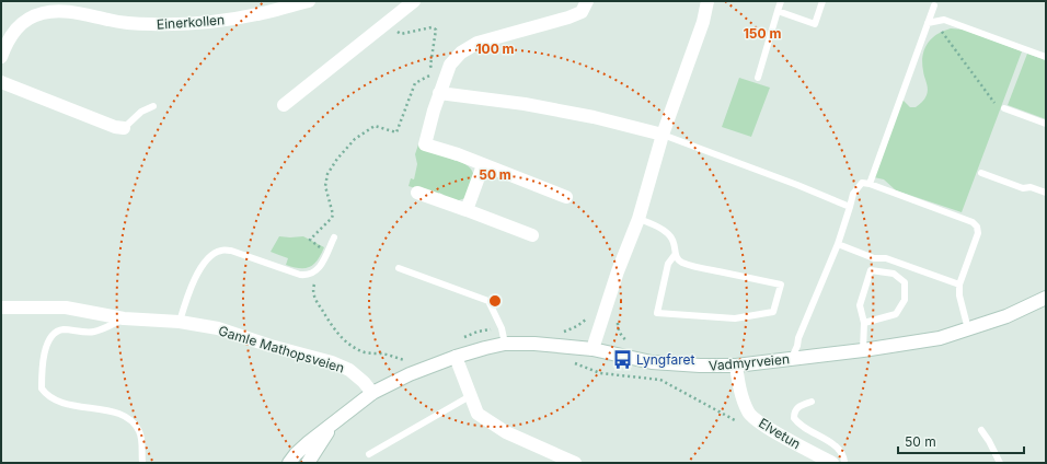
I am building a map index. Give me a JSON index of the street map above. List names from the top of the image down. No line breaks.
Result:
{"streets":{"street":["Einerkollen","Gamle Mathopsveien","Vadmyrveien","Elvetun"]},"crossings":[["Gamle Mathopsveien","Vadmyrveien"],["Vadmyrveien","Elvetun"]],"places":{"bus stop":["Lyngfaret"]},"scale_bar":"50 m","rings":["150 m","100 m","50 m"]}
